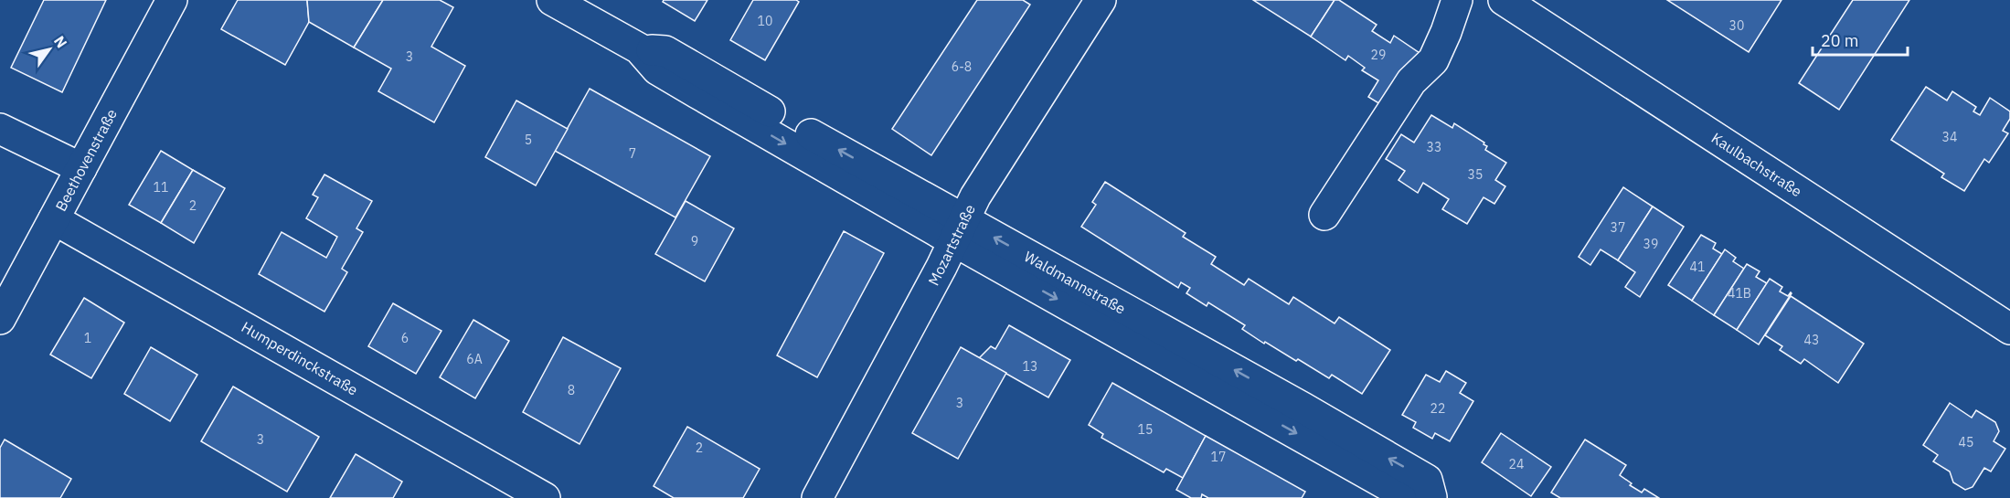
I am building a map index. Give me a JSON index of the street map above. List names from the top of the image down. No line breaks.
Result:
{"streets":{"street":["Beethovenstraße","Kaulbachstraße","Mozartstraße","Waldmannstraße","Humperdinckstraße"]},"crossings":[["Beethovenstraße","Humperdinckstraße"],["Mozartstraße","Waldmannstraße"]],"house_numbers":["10","30","29","3","6-8","34","5","33","7","35","11","2","37","9","39","41","41B","1","6","43","6A","13","8","3","22","15","3","45","2","17","24"],"scale_bar":"20 m","north":"top right"}
